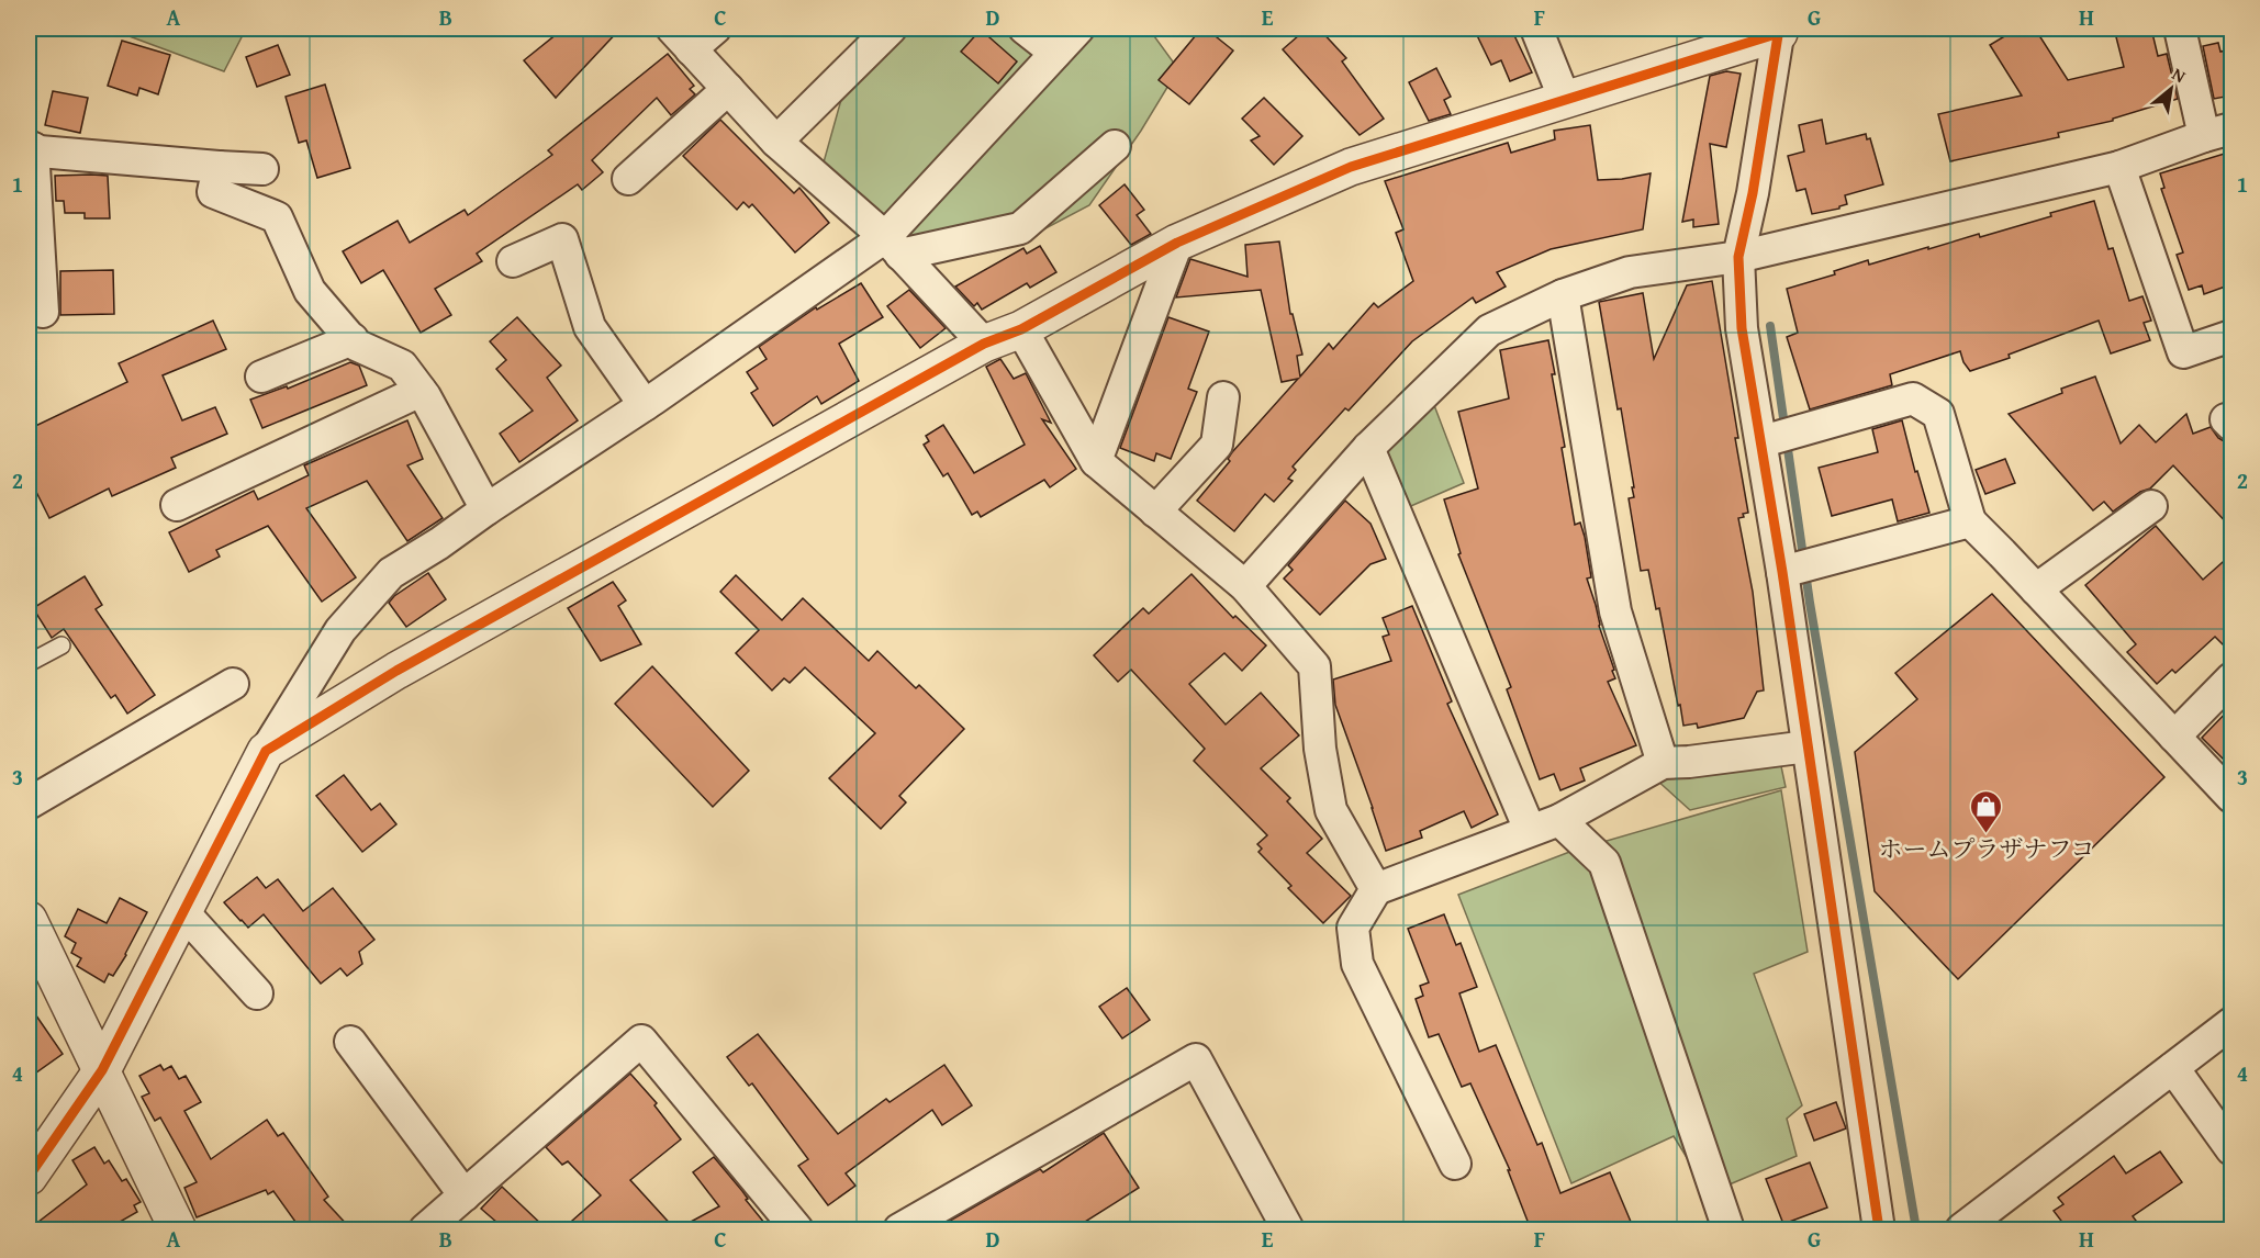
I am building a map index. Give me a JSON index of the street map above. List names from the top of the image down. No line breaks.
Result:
{"places":{"shop":["ホームプラザナフコ"]},"north":"top right","grid":{"columns":["A","B","C","D","E","F","G","H"],"rows":["1","2","3","4"]}}
